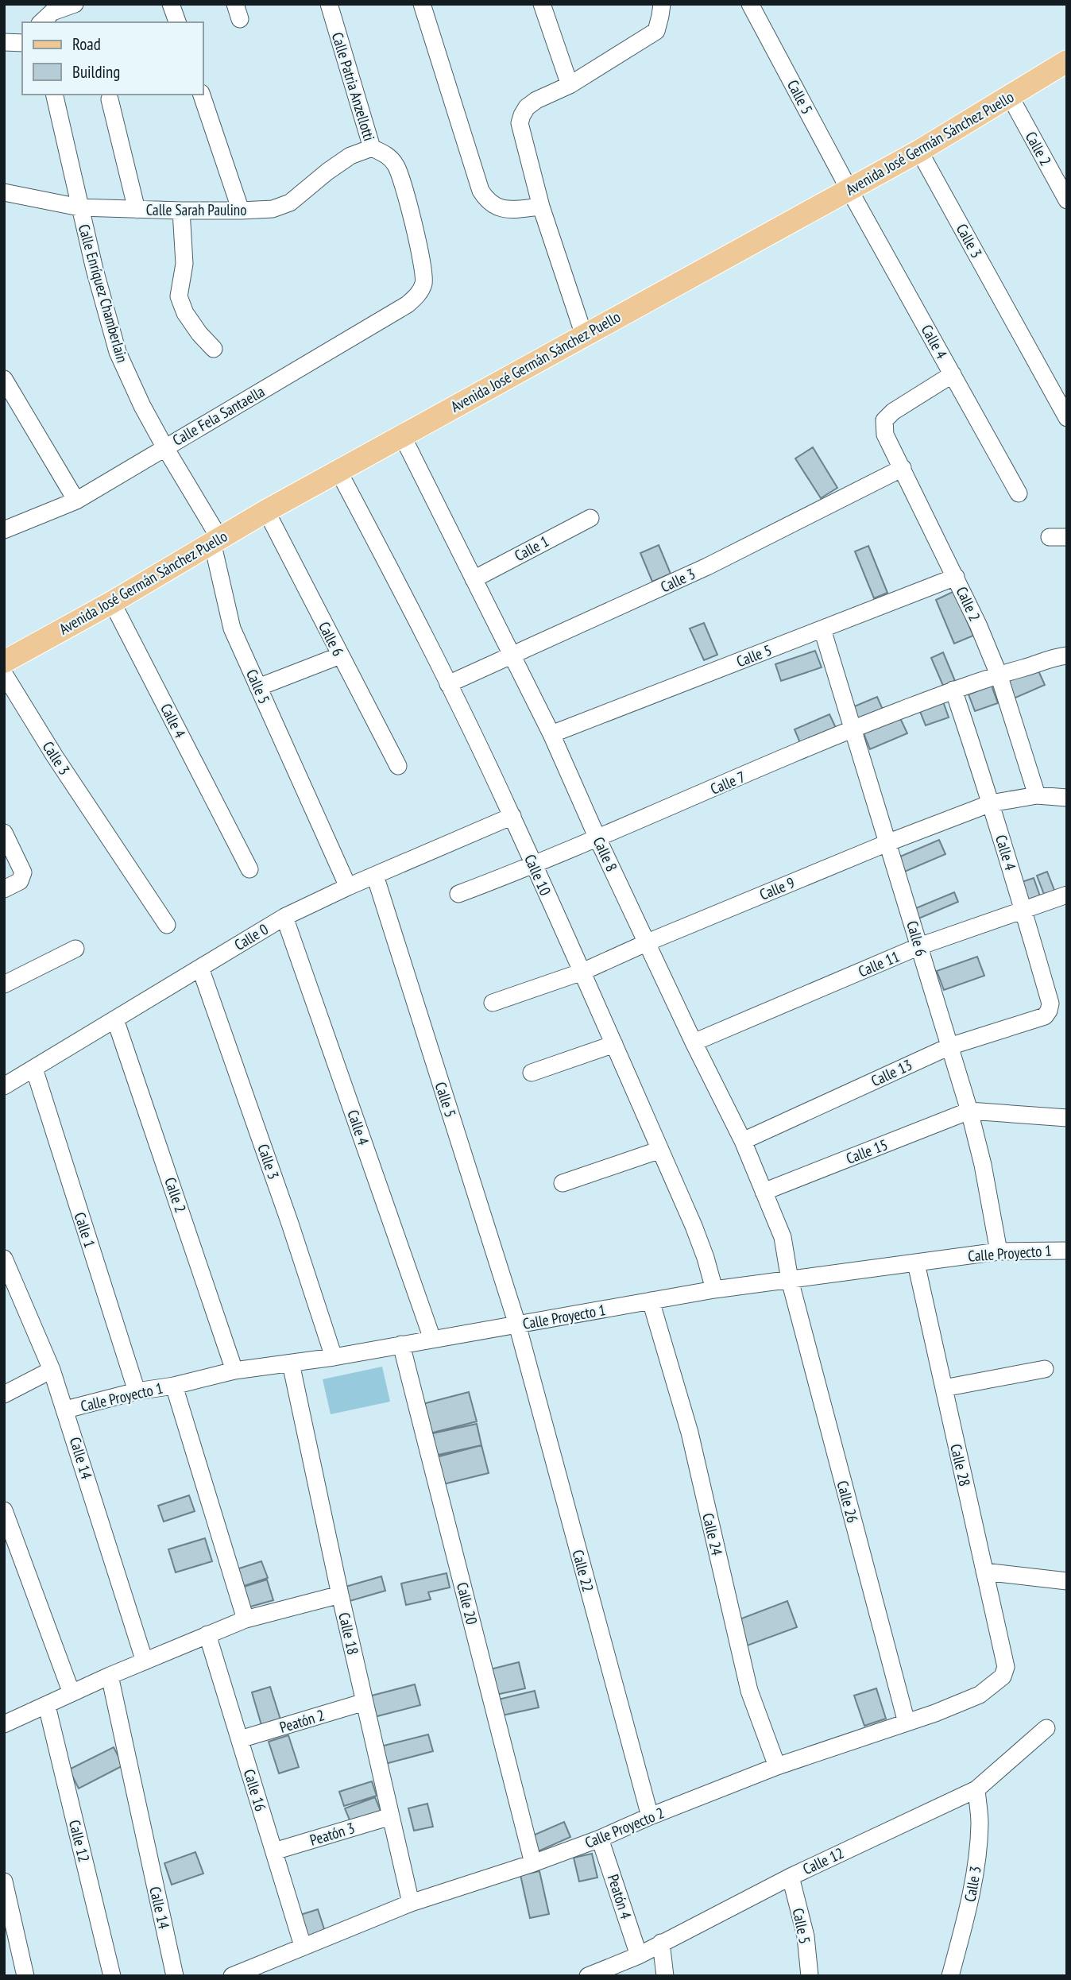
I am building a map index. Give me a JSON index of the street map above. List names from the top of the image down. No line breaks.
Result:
{"streets":{"main road":["Avenida José Germán Sánchez Puello"],"street":["Calle Patria Anzellotti","Calle 5","Calle 2","Calle Sarah Paulino","Calle 3","Calle Enríquez Chamberlain","Calle 4","Calle Fela Santaella","Calle 1","Calle 6","Calle 7","Calle 8","Calle 10","Calle 9","Calle 0","Calle 11","Calle 13","Calle 15","Calle Proyecto 1","Calle 14","Calle 28","Calle 26","Calle 24","Calle 22","Calle 20","Calle 18","Peatón 2","Calle 16","Calle Proyecto 2","Peatón 3","Calle 12","Peatón 4"]},"crossings":[["Calle Patria Anzellotti","Calle Sarah Paulino"],["Calle Patria Anzellotti","Calle Fela Santaella"],["Calle 5","Avenida José Germán Sánchez Puello"],["Calle 5","Calle 2"],["Calle 5","Calle Enríquez Chamberlain"],["Calle 5","Calle 4"],["Calle 5","Calle 6"],["Calle 5","Calle 8"],["Calle 5","Calle 0"],["Calle 5","Calle Proyecto 1"],["Calle 5","Calle 22"],["Calle 5","Calle 12"],["Avenida José Germán Sánchez Puello","Calle 2"],["Avenida José Germán Sánchez Puello","Calle 3"],["Avenida José Germán Sánchez Puello","Calle Enríquez Chamberlain"],["Avenida José Germán Sánchez Puello","Calle 4"],["Avenida José Germán Sánchez Puello","Calle 6"],["Avenida José Germán Sánchez Puello","Calle 8"],["Avenida José Germán Sánchez Puello","Calle 10"],["Calle 2","Calle 3"],["Calle 2","Calle 4"],["Calle 2","Calle 7"],["Calle 2","Calle 9"],["Calle 2","Calle 0"],["Calle 2","Calle Proyecto 1"],["Calle Sarah Paulino","Calle Enríquez Chamberlain"],["Calle 3","Calle 8"],["Calle 3","Calle 10"],["Calle 3","Calle 0"],["Calle 3","Calle Proyecto 1"],["Calle 3","Calle 12"],["Calle Enríquez Chamberlain","Calle Fela Santaella"],["Calle 4","Calle 7"],["Calle 4","Calle 9"],["Calle 4","Calle 0"],["Calle 4","Calle 11"],["Calle 4","Calle 13"],["Calle 4","Calle Proyecto 1"],["Calle 1","Calle 8"],["Calle 1","Calle 0"],["Calle 1","Calle Proyecto 1"],["Calle 6","Calle 7"],["Calle 6","Calle 9"],["Calle 6","Calle 11"],["Calle 6","Calle 13"],["Calle 6","Calle 15"],["Calle 6","Calle Proyecto 1"],["Calle 7","Calle 8"],["Calle 7","Calle 10"],["Calle 8","Calle 9"],["Calle 8","Calle 11"],["Calle 8","Calle 13"],["Calle 8","Calle 15"],["Calle 8","Calle Proyecto 1"],["Calle 8","Calle 26"],["Calle 10","Calle 9"],["Calle 10","Calle 0"],["Calle 10","Calle Proyecto 1"],["Calle Proyecto 1","Calle 14"],["Calle Proyecto 1","Calle 28"],["Calle Proyecto 1","Calle 26"],["Calle Proyecto 1","Calle 24"],["Calle Proyecto 1","Calle 22"],["Calle Proyecto 1","Calle 20"],["Calle Proyecto 1","Calle 18"],["Calle 28","Calle Proyecto 2"],["Calle 26","Calle Proyecto 2"],["Calle 24","Calle Proyecto 2"],["Calle 22","Calle Proyecto 2"],["Calle 20","Calle Proyecto 2"],["Calle 18","Peatón 2"],["Calle 18","Calle Proyecto 2"],["Calle 18","Peatón 3"],["Peatón 2","Calle 16"],["Calle 16","Calle Proyecto 2"],["Calle 16","Peatón 3"],["Calle Proyecto 2","Peatón 4"],["Calle 12","Peatón 4"]],"legend":["Road","Building"]}
